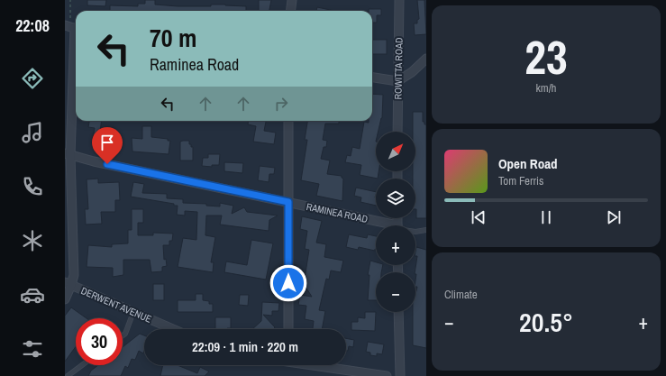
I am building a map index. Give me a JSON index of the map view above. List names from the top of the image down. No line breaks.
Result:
{"streets":{"street":["ROWITTA ROAD","RAMINEA ROAD","DERWENT AVENUE"]},"north":"top right","page":{"tabs":"22:08","tile":[["23","km/h"],"Climate"],"turn":["70 m","Raminea Road"],"map_buttons":["+","−"],"song":["Open Road","Tom Ferris"],"heat":["−","20.5°","+"],"limit":"30","trip":"22:09 · 1 min · 220 m"}}
